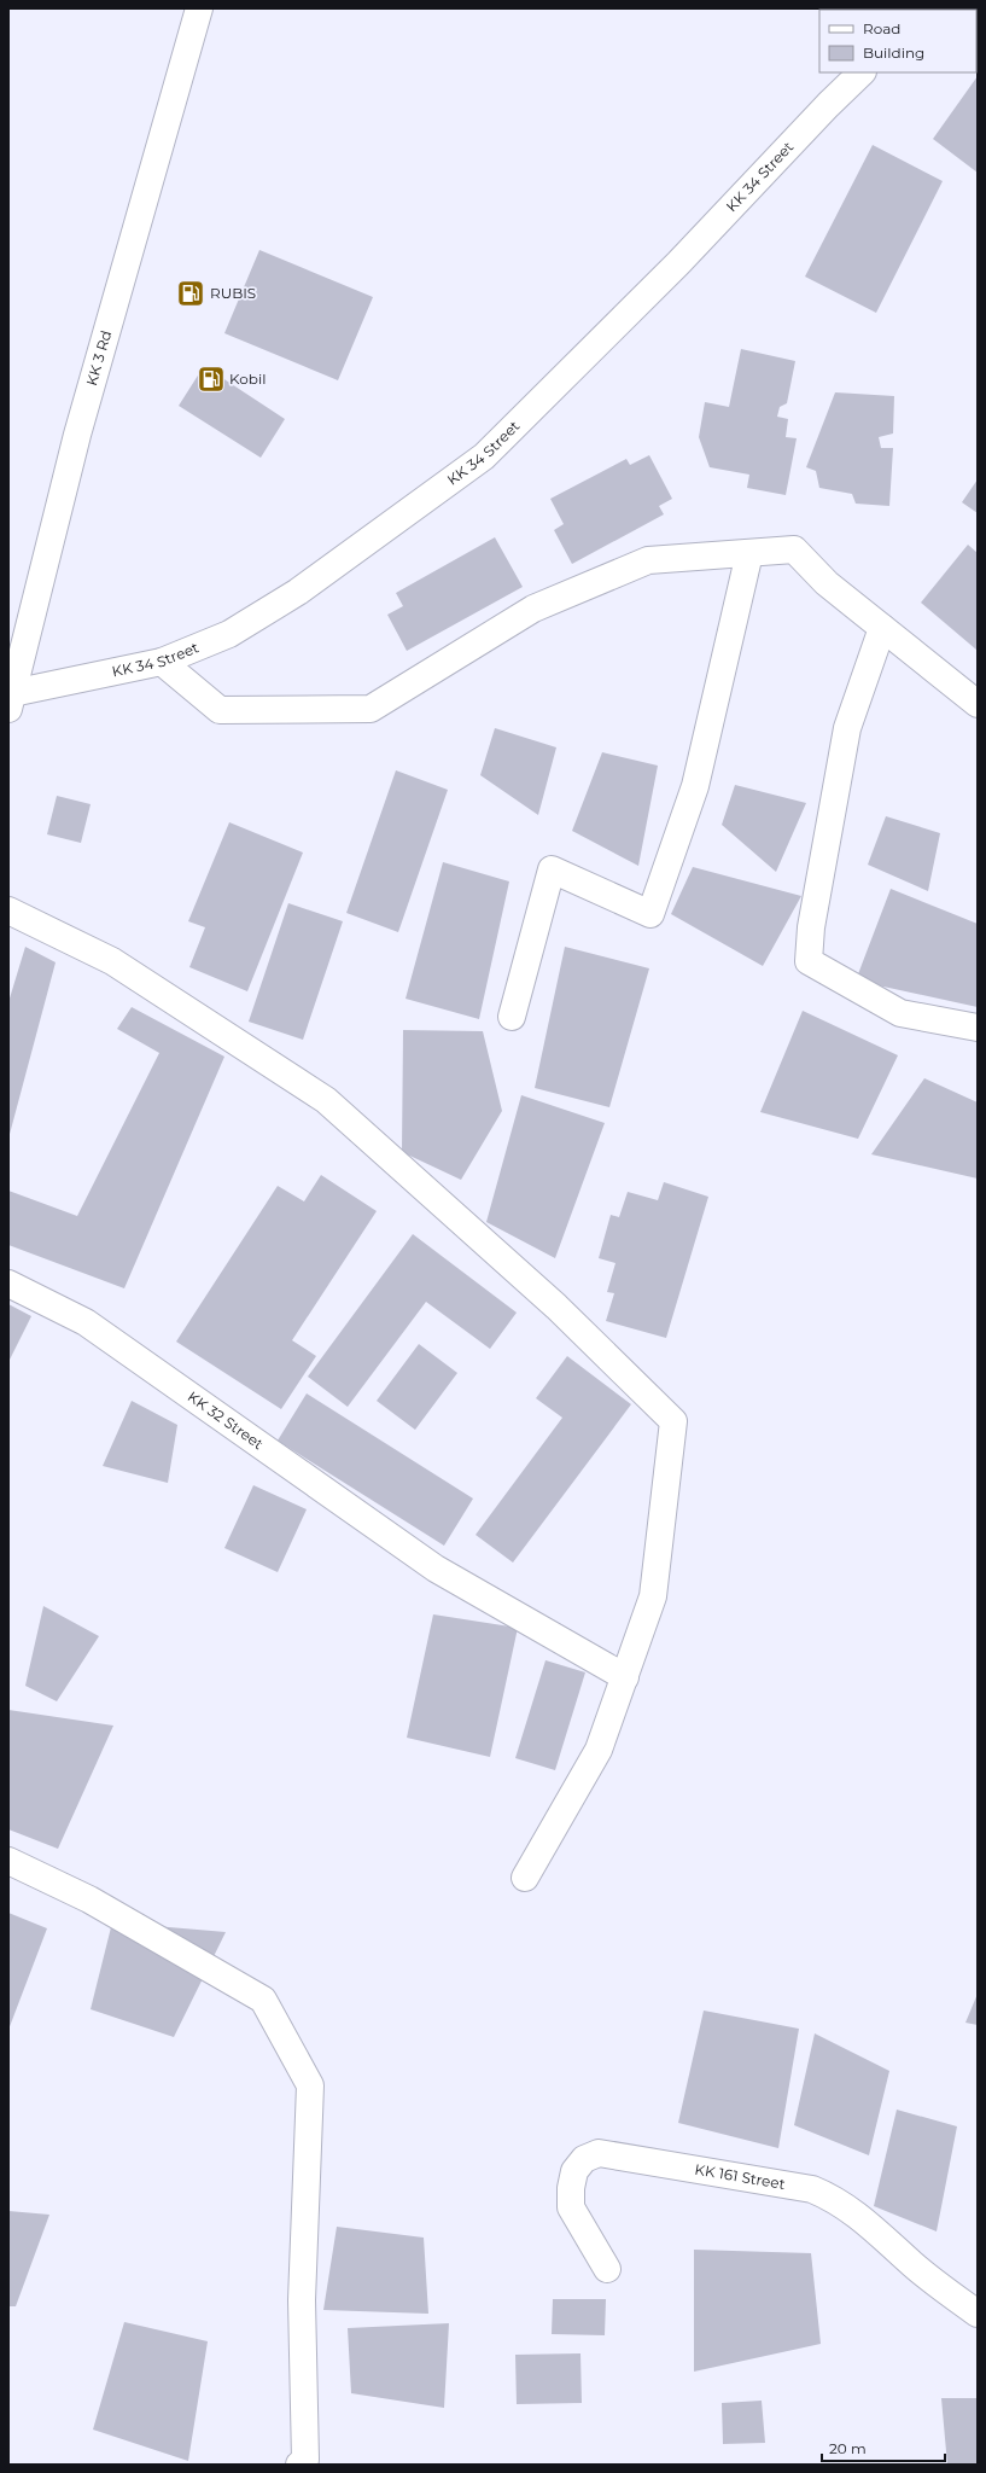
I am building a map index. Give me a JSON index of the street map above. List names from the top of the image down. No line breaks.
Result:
{"streets":{"main road":["KK 34 Street","KK 3 Rd","KK 32 Street","KK 161 Street"]},"crossings":[["KK 34 Street","KK 3 Rd"]],"places":{"fuel station":["RUBIS","Kobil"]},"legend":["Road","Building"],"scale_bar":"20 m"}
